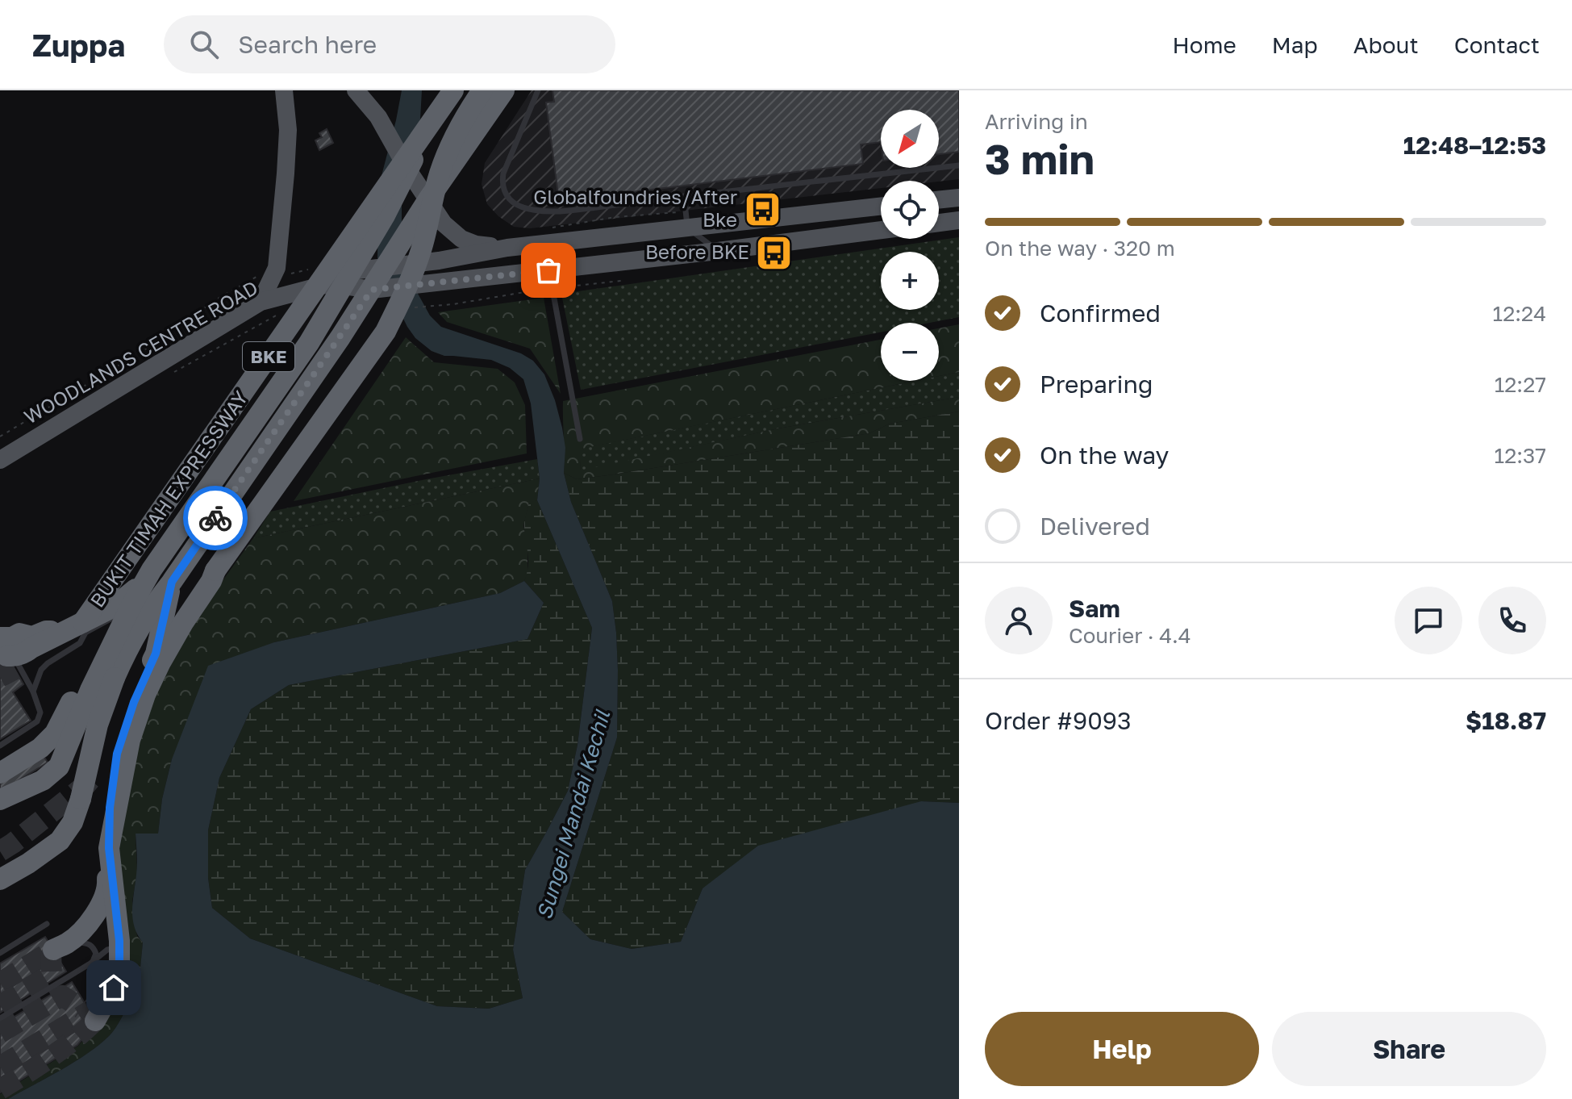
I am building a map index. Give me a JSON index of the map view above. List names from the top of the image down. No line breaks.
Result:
{"streets":{"highway":["BKE","BUKIT TIMAH EXPRESSWAY"],"main road":["WOODLANDS CENTRE ROAD"]},"water":["Sungei Mandai Kechil"],"places":{"bus stop":["Globalfoundries/After Bke","Before BKE"]},"north":"bottom left","page":{"header":"Zuppa","search":"Search here","nav":["Home","Map","About","Contact"],"heading":["3 min","Arriving in","12:48–12:53"],"panel":["Sam","Courier · 4.4","Order #9093","$18.87"],"map_buttons":["+","−"],"bar":"On the way · 320 m","list":[["Confirmed","12:24"],["Preparing","12:27"],["On the way","12:37"],"Delivered"],"buttons":["Help","Share"]}}
